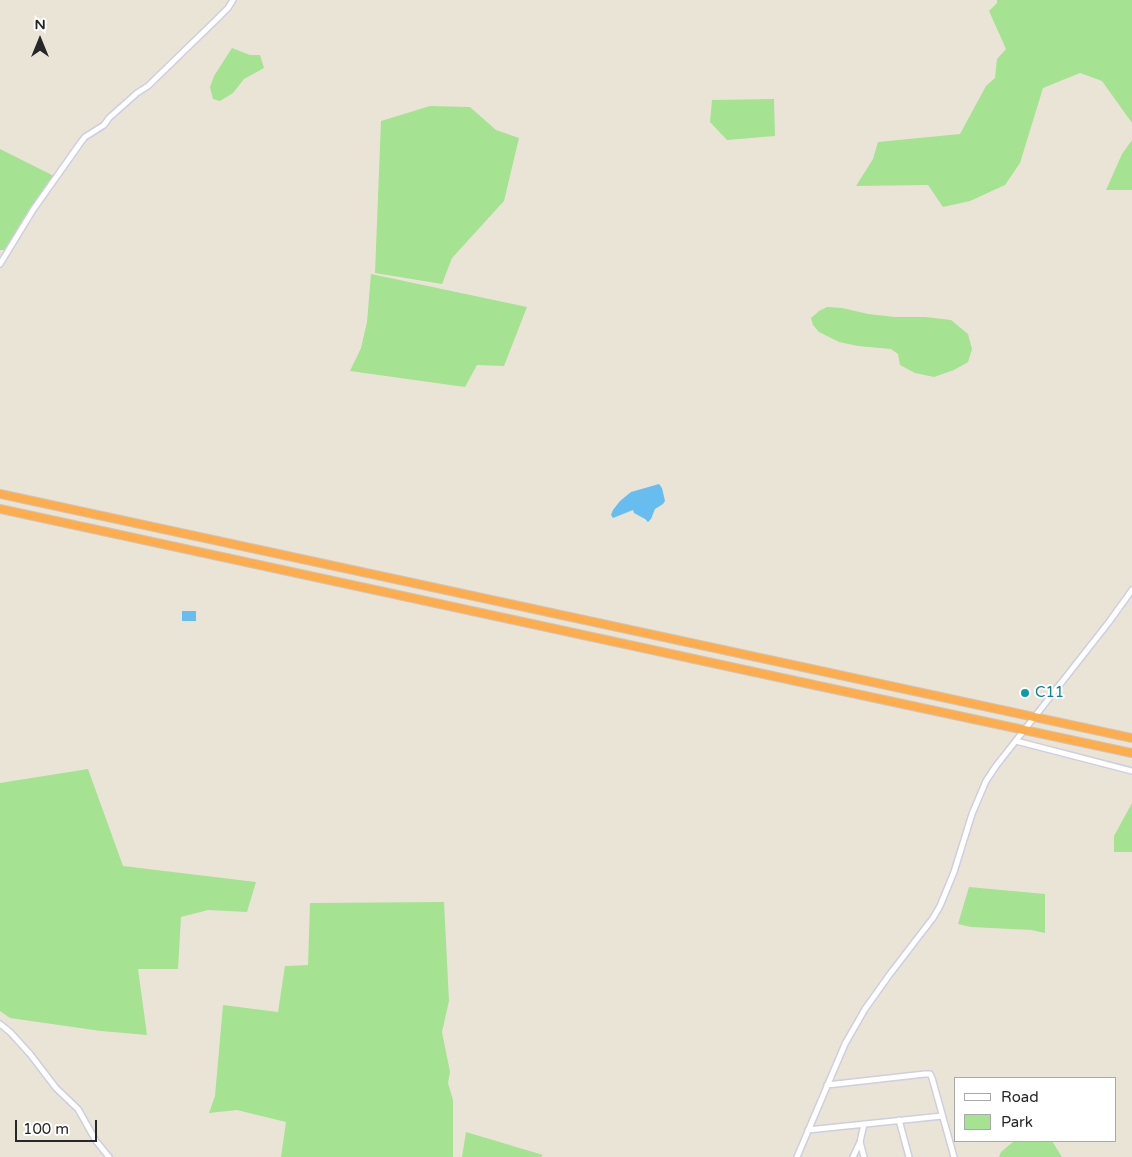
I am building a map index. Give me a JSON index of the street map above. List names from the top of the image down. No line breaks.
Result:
{"places":["C11"],"legend":["Road","Park"],"scale_bar":"100 m","north":"top"}
